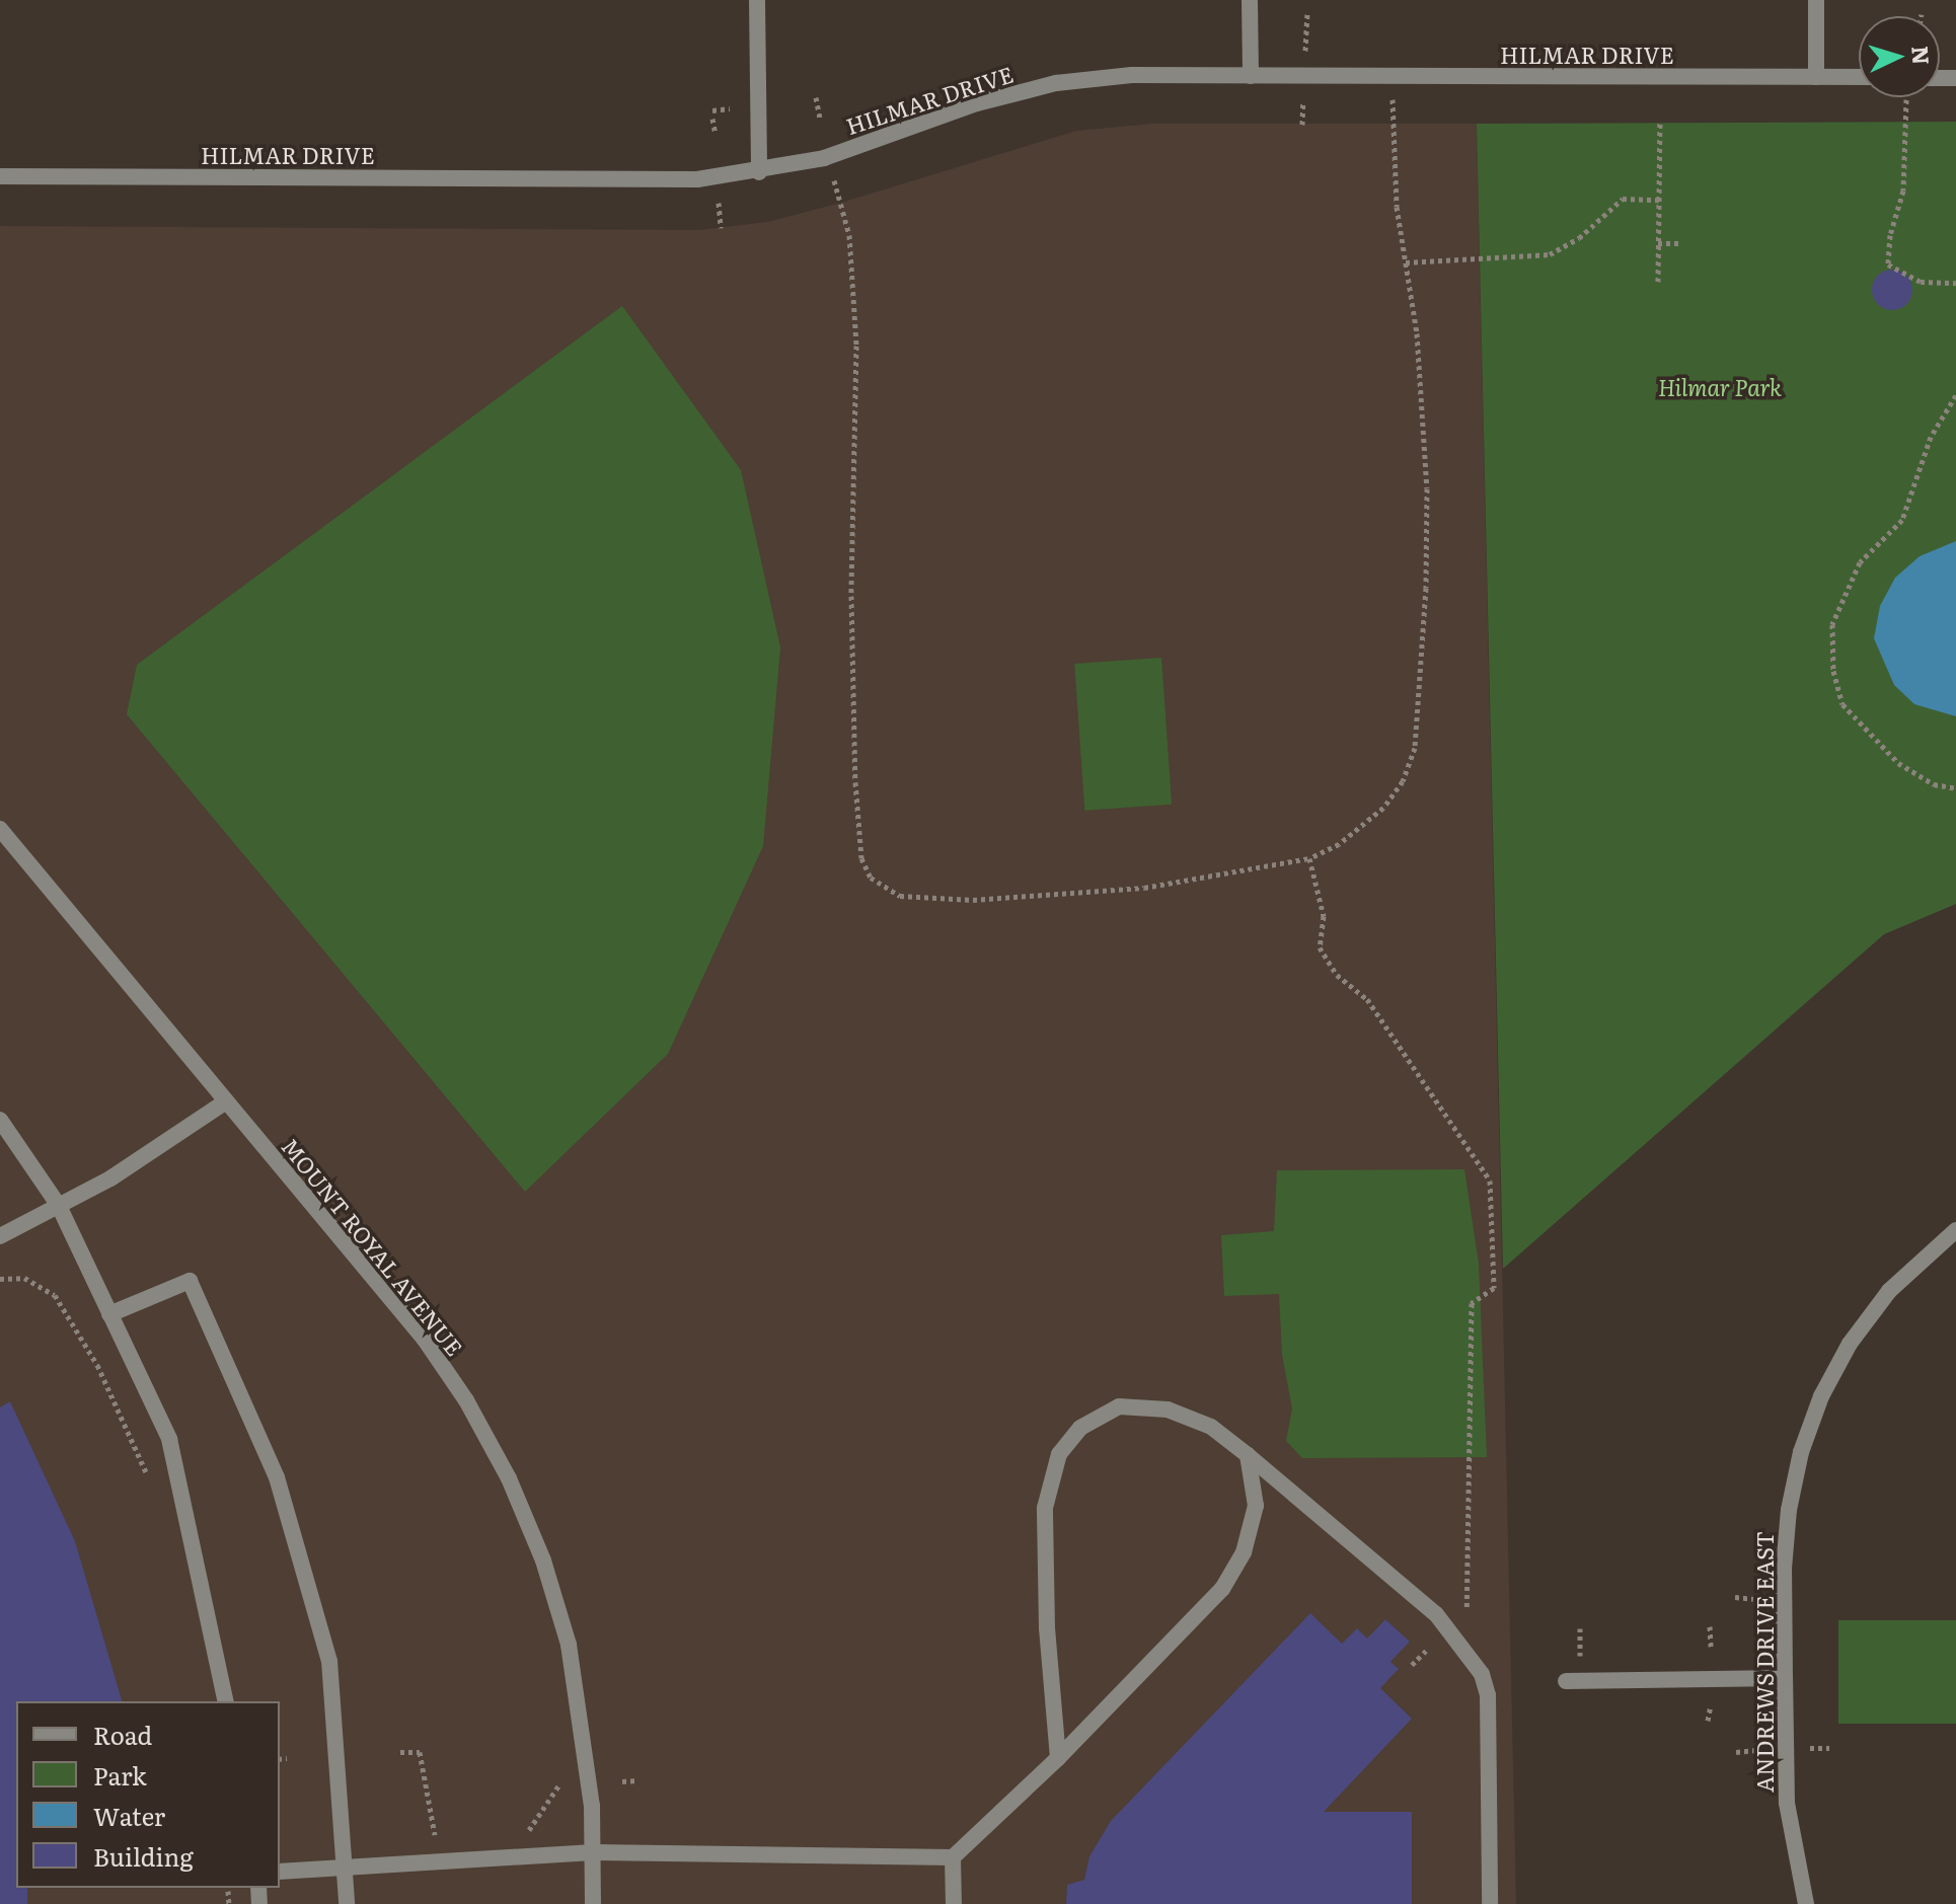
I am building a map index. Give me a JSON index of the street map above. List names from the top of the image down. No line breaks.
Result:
{"streets":{"street":["HILMAR DRIVE","MOUNT ROYAL AVENUE","ANDREWS DRIVE EAST"]},"parks":["Hilmar Park"],"legend":["Road","Park","Water","Building"],"north":"right"}
